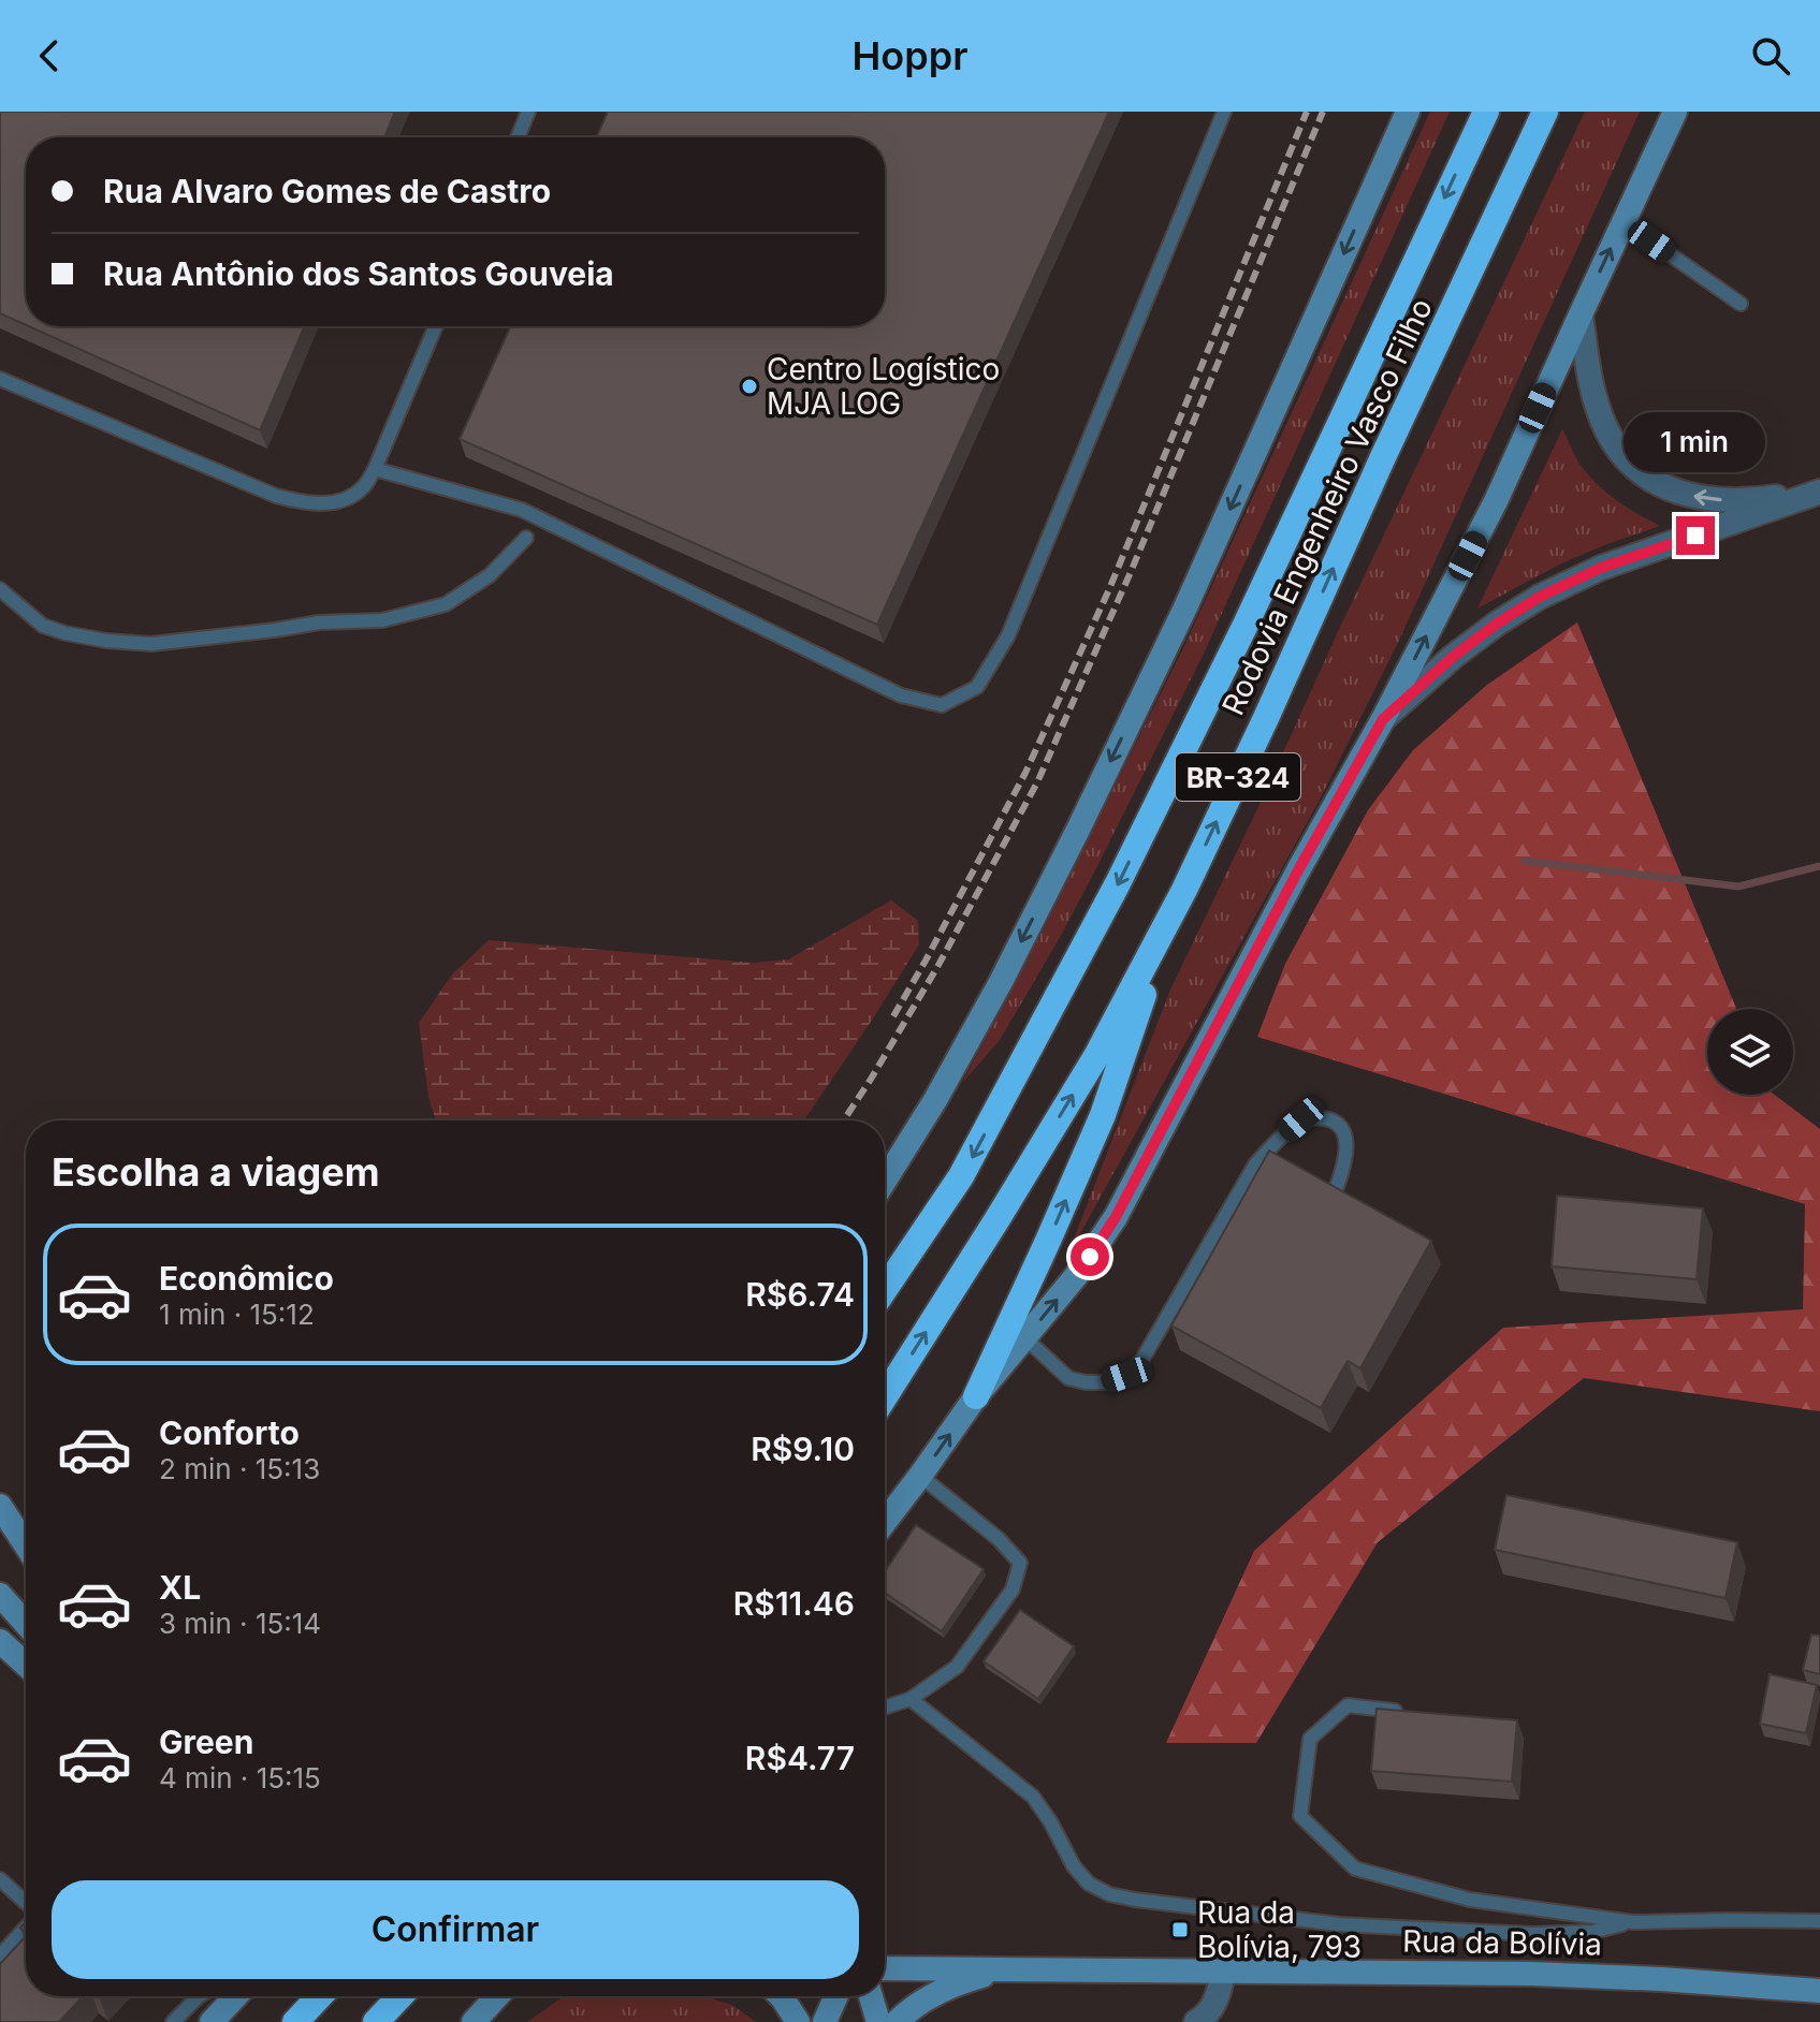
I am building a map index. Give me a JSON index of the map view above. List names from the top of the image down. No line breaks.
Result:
{"streets":{"highway":["Rodovia Engenheiro Vasco Filho","BR-324"],"main road":["Rua da Bolívia"]},"places":{"other":["Centro Logístico MJA LOG"],"transit":["Rua da Bolívia, 793"]},"page":{"header":"Hoppr","banner":["Rua Alvaro Gomes de Castro","Rua Antônio dos Santos Gouveia"],"bubble":"1 min","heading":"Escolha a viagem","list":[{"name":"Econômico","note":"1 min · 15:12","value":"R$6.74"},{"name":"Conforto","note":"2 min · 15:13","value":"R$9.10"},{"name":"XL","note":"3 min · 15:14","value":"R$11.46"},{"name":"Green","note":"4 min · 15:15","value":"R$4.77"}],"buttons":"Confirmar"}}
